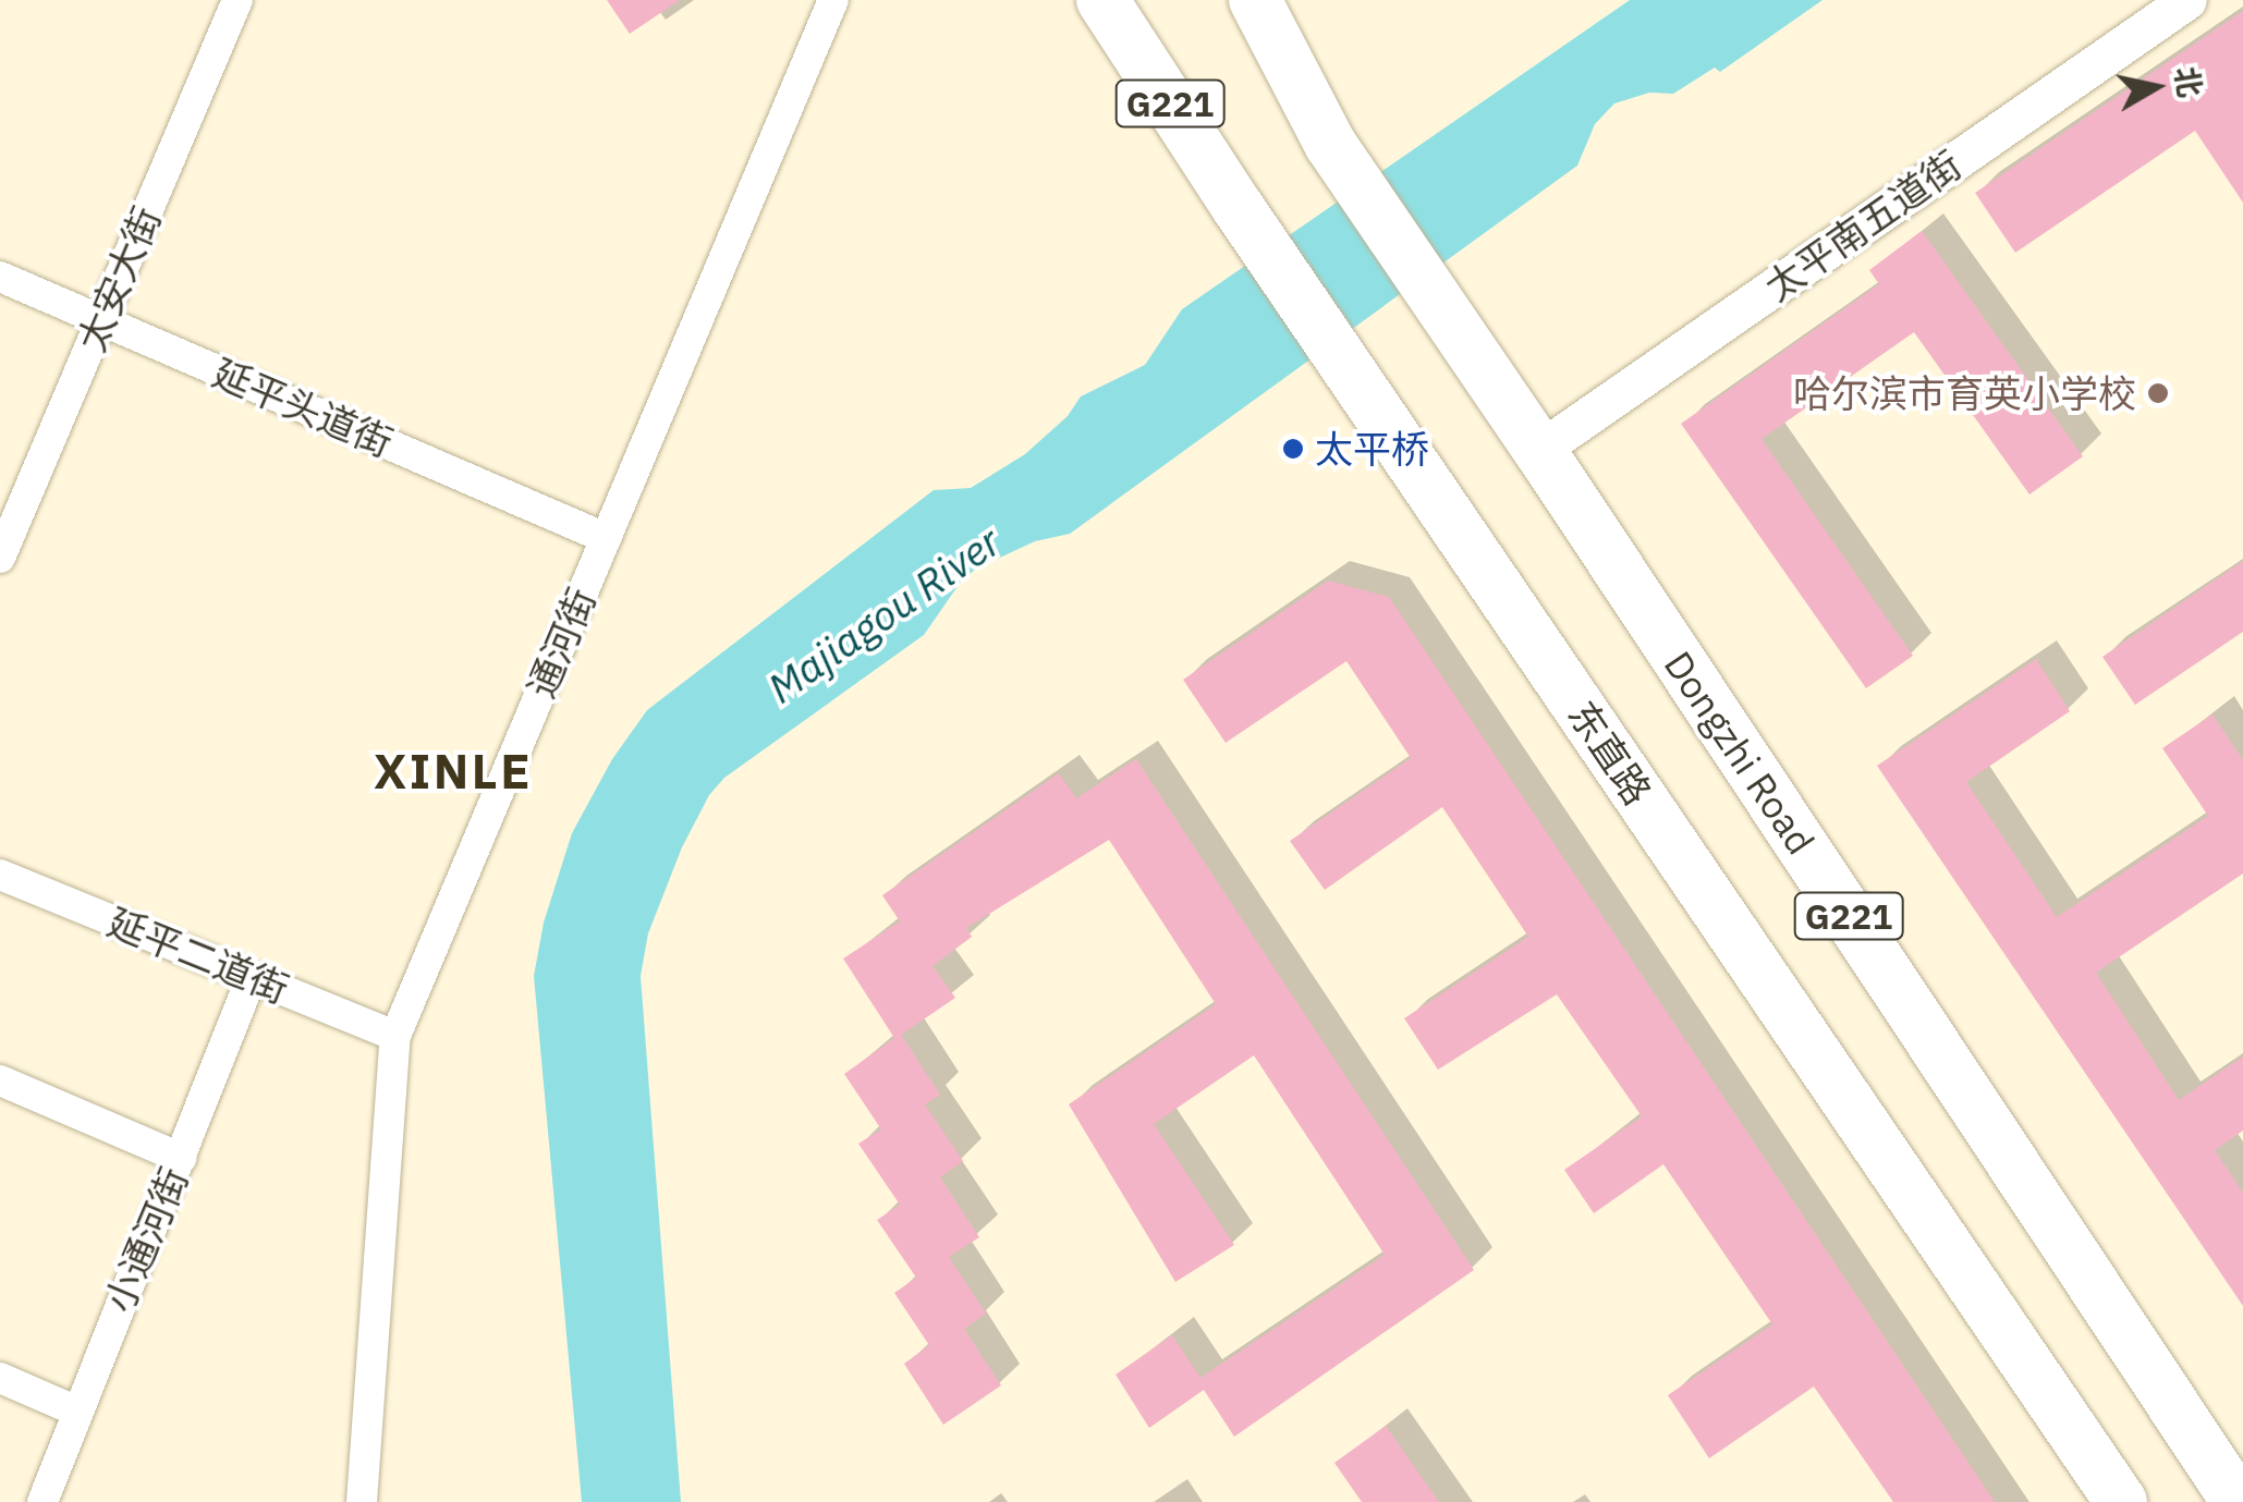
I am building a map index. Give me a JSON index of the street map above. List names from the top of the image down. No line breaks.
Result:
{"streets":{"highway":["G221","东直路","Dongzhi Road"],"street":["太平南五道街","太安大街","延平头道街","通河街","延平二道街","小通河街"]},"crossings":[["太平南五道街","Dongzhi Road"],["太安大街","延平头道街"],["延平头道街","通河街"],["通河街","延平二道街"],["延平二道街","小通河街"]],"districts":["XINLE"],"water":["Majiagou River"],"places":["哈尔滨市育英小学校","太平桥"],"north":"right"}
